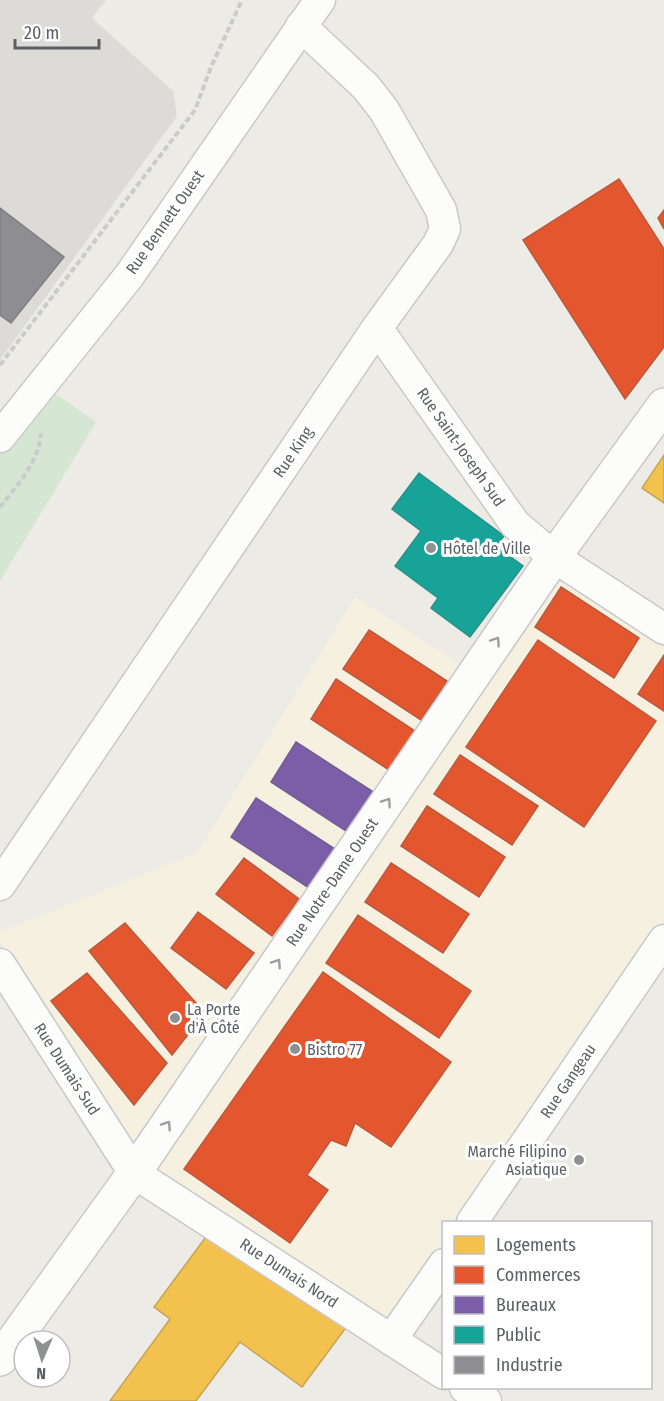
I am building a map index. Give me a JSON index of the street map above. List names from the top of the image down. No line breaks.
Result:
{"streets":{"street":["Rue Bennett Ouest","Rue Saint-Joseph Sud","Rue King","Rue Notre-Dame Ouest","Rue Dumais Sud","Rue Gangeau","Rue Dumais Nord"]},"crossings":[["Rue Bennett Ouest","Rue King"],["Rue Saint-Joseph Sud","Rue King"],["Rue Saint-Joseph Sud","Rue Notre-Dame Ouest"],["Rue Notre-Dame Ouest","Rue Dumais Sud"],["Rue Notre-Dame Ouest","Rue Dumais Nord"],["Rue Dumais Sud","Rue Dumais Nord"]],"one_way":["Rue Notre-Dame Ouest"],"places":["Hôtel de Ville","La Porte d'À Côté","Bistro 77","Marché Filipino Asiatique"],"legend":["Logements","Commerces","Bureaux","Public","Industrie"],"scale_bar":"20 m","north":"bottom"}
